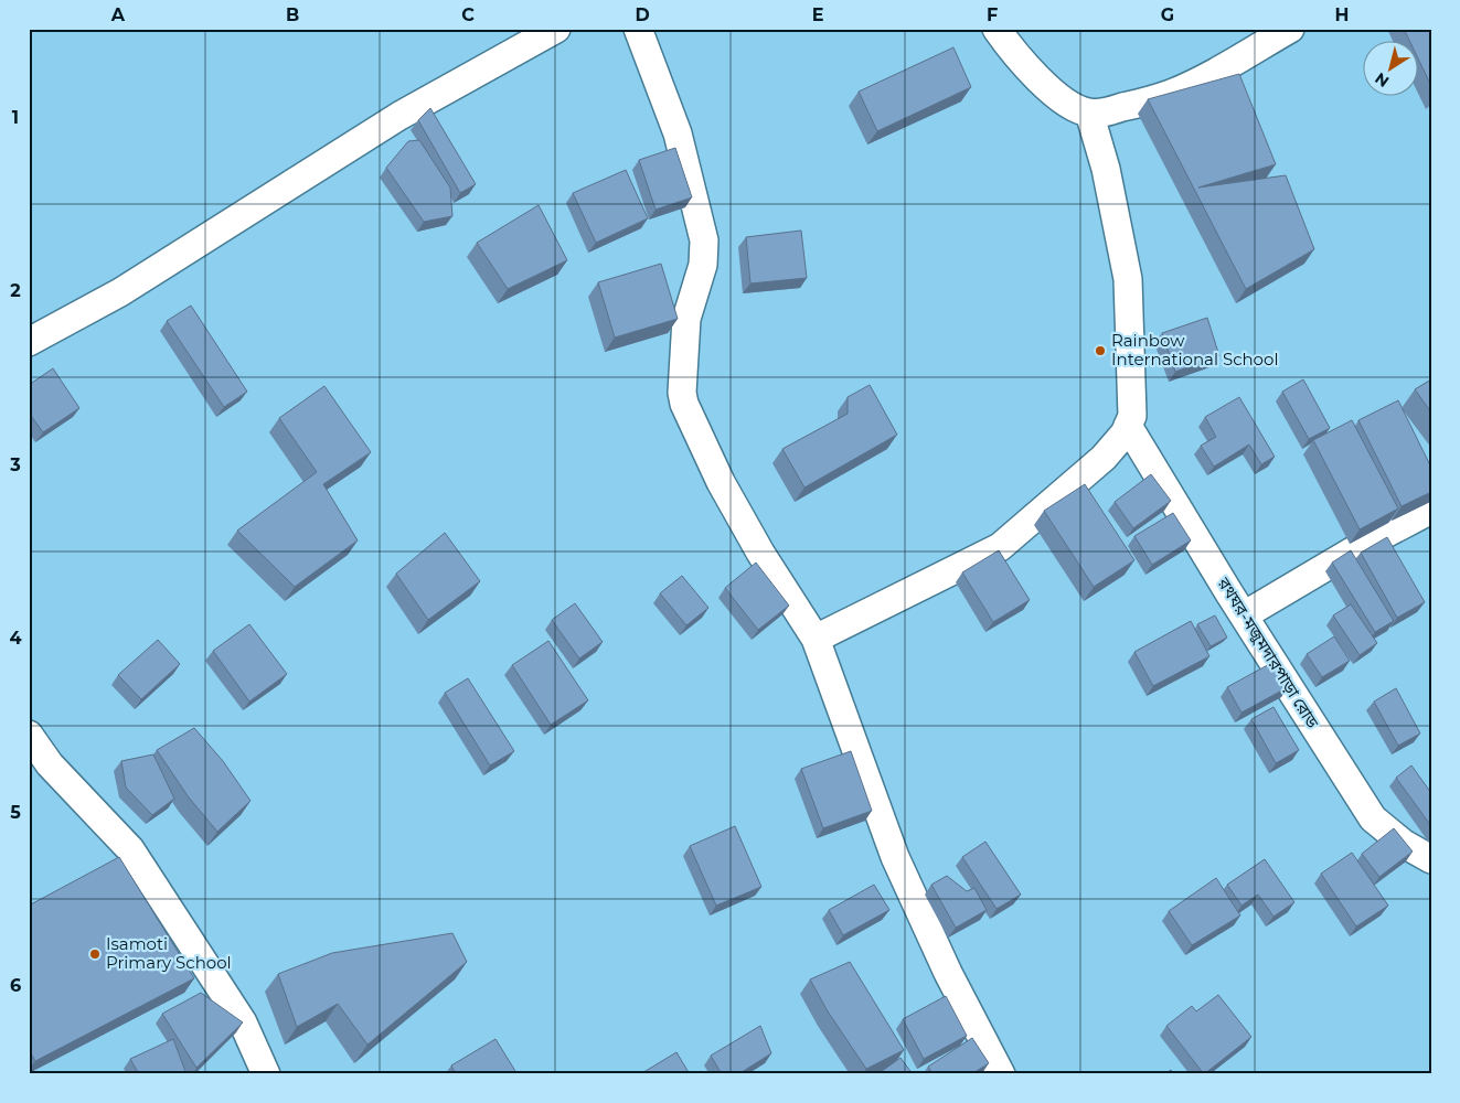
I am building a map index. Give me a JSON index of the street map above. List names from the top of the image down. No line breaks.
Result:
{"streets":{"street":["রথঘর-মজুমদারপাড়া রোড"]},"places":["Rainbow International School","Isamoti Primary School"],"north":"bottom left","grid":{"columns":["A","B","C","D","E","F","G","H"],"rows":["1","2","3","4","5","6"]}}
